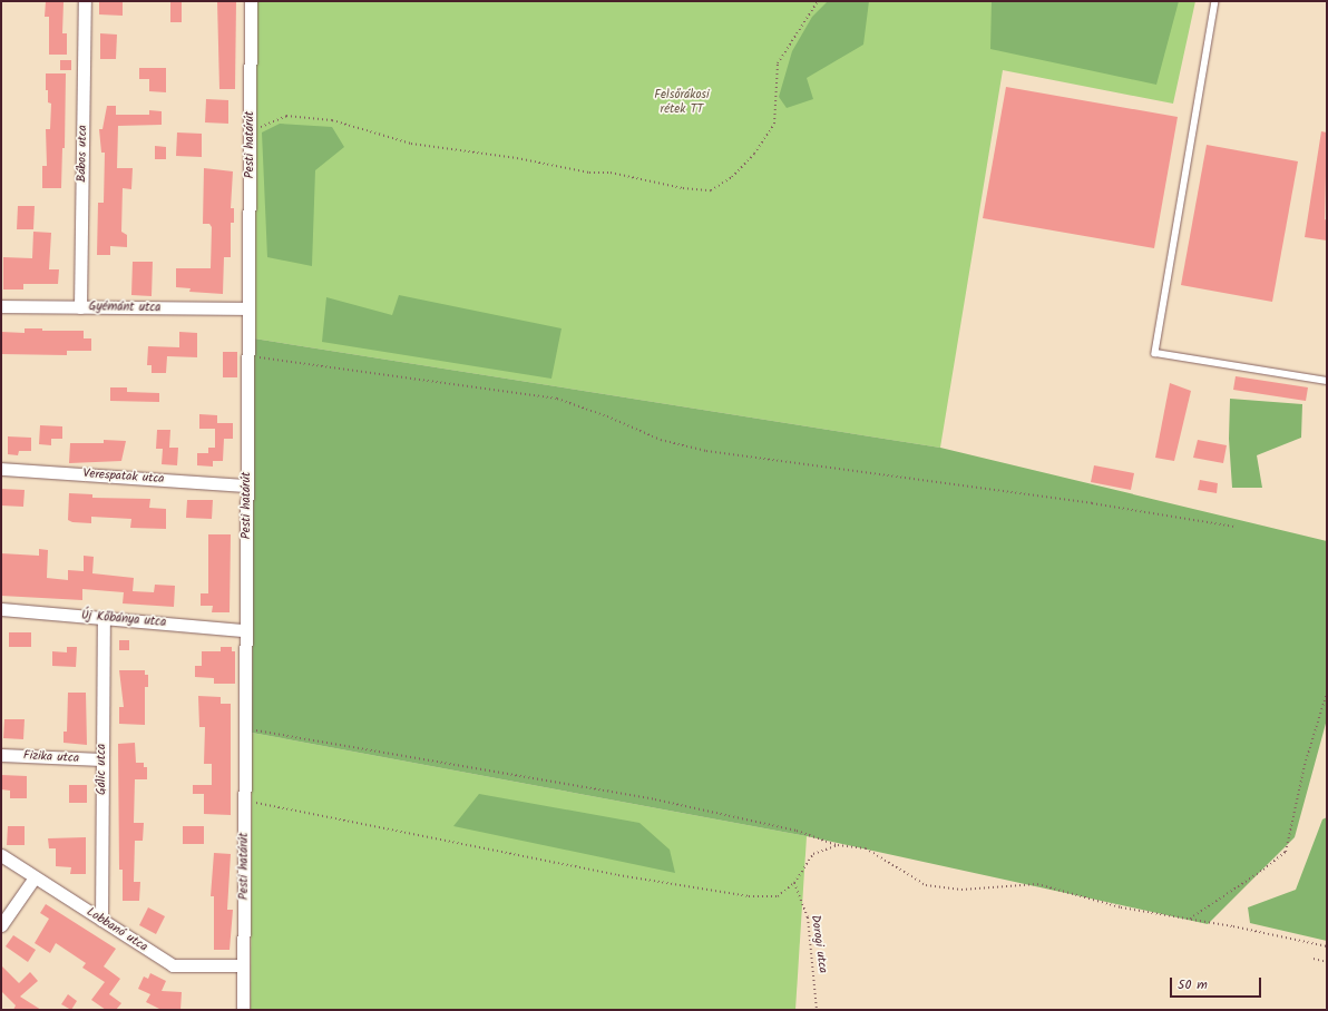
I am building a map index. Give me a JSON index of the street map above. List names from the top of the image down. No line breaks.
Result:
{"streets":{"street":["Pesti határút","Bábos utca","Gyémánt utca","Verespatak utca","Új Kőbánya utca","Fizika utca","Gálic utca","Lobbanó utca"],"path":["Dorogi utca"]},"crossings":[["Pesti határút","Gyémánt utca"],["Pesti határút","Verespatak utca"],["Pesti határút","Új Kőbánya utca"],["Pesti határút","Lobbanó utca"],["Bábos utca","Gyémánt utca"],["Új Kőbánya utca","Gálic utca"],["Fizika utca","Gálic utca"],["Gálic utca","Lobbanó utca"]],"parks":["Felsőrákosi rétek TT"],"scale_bar":"50 m"}
